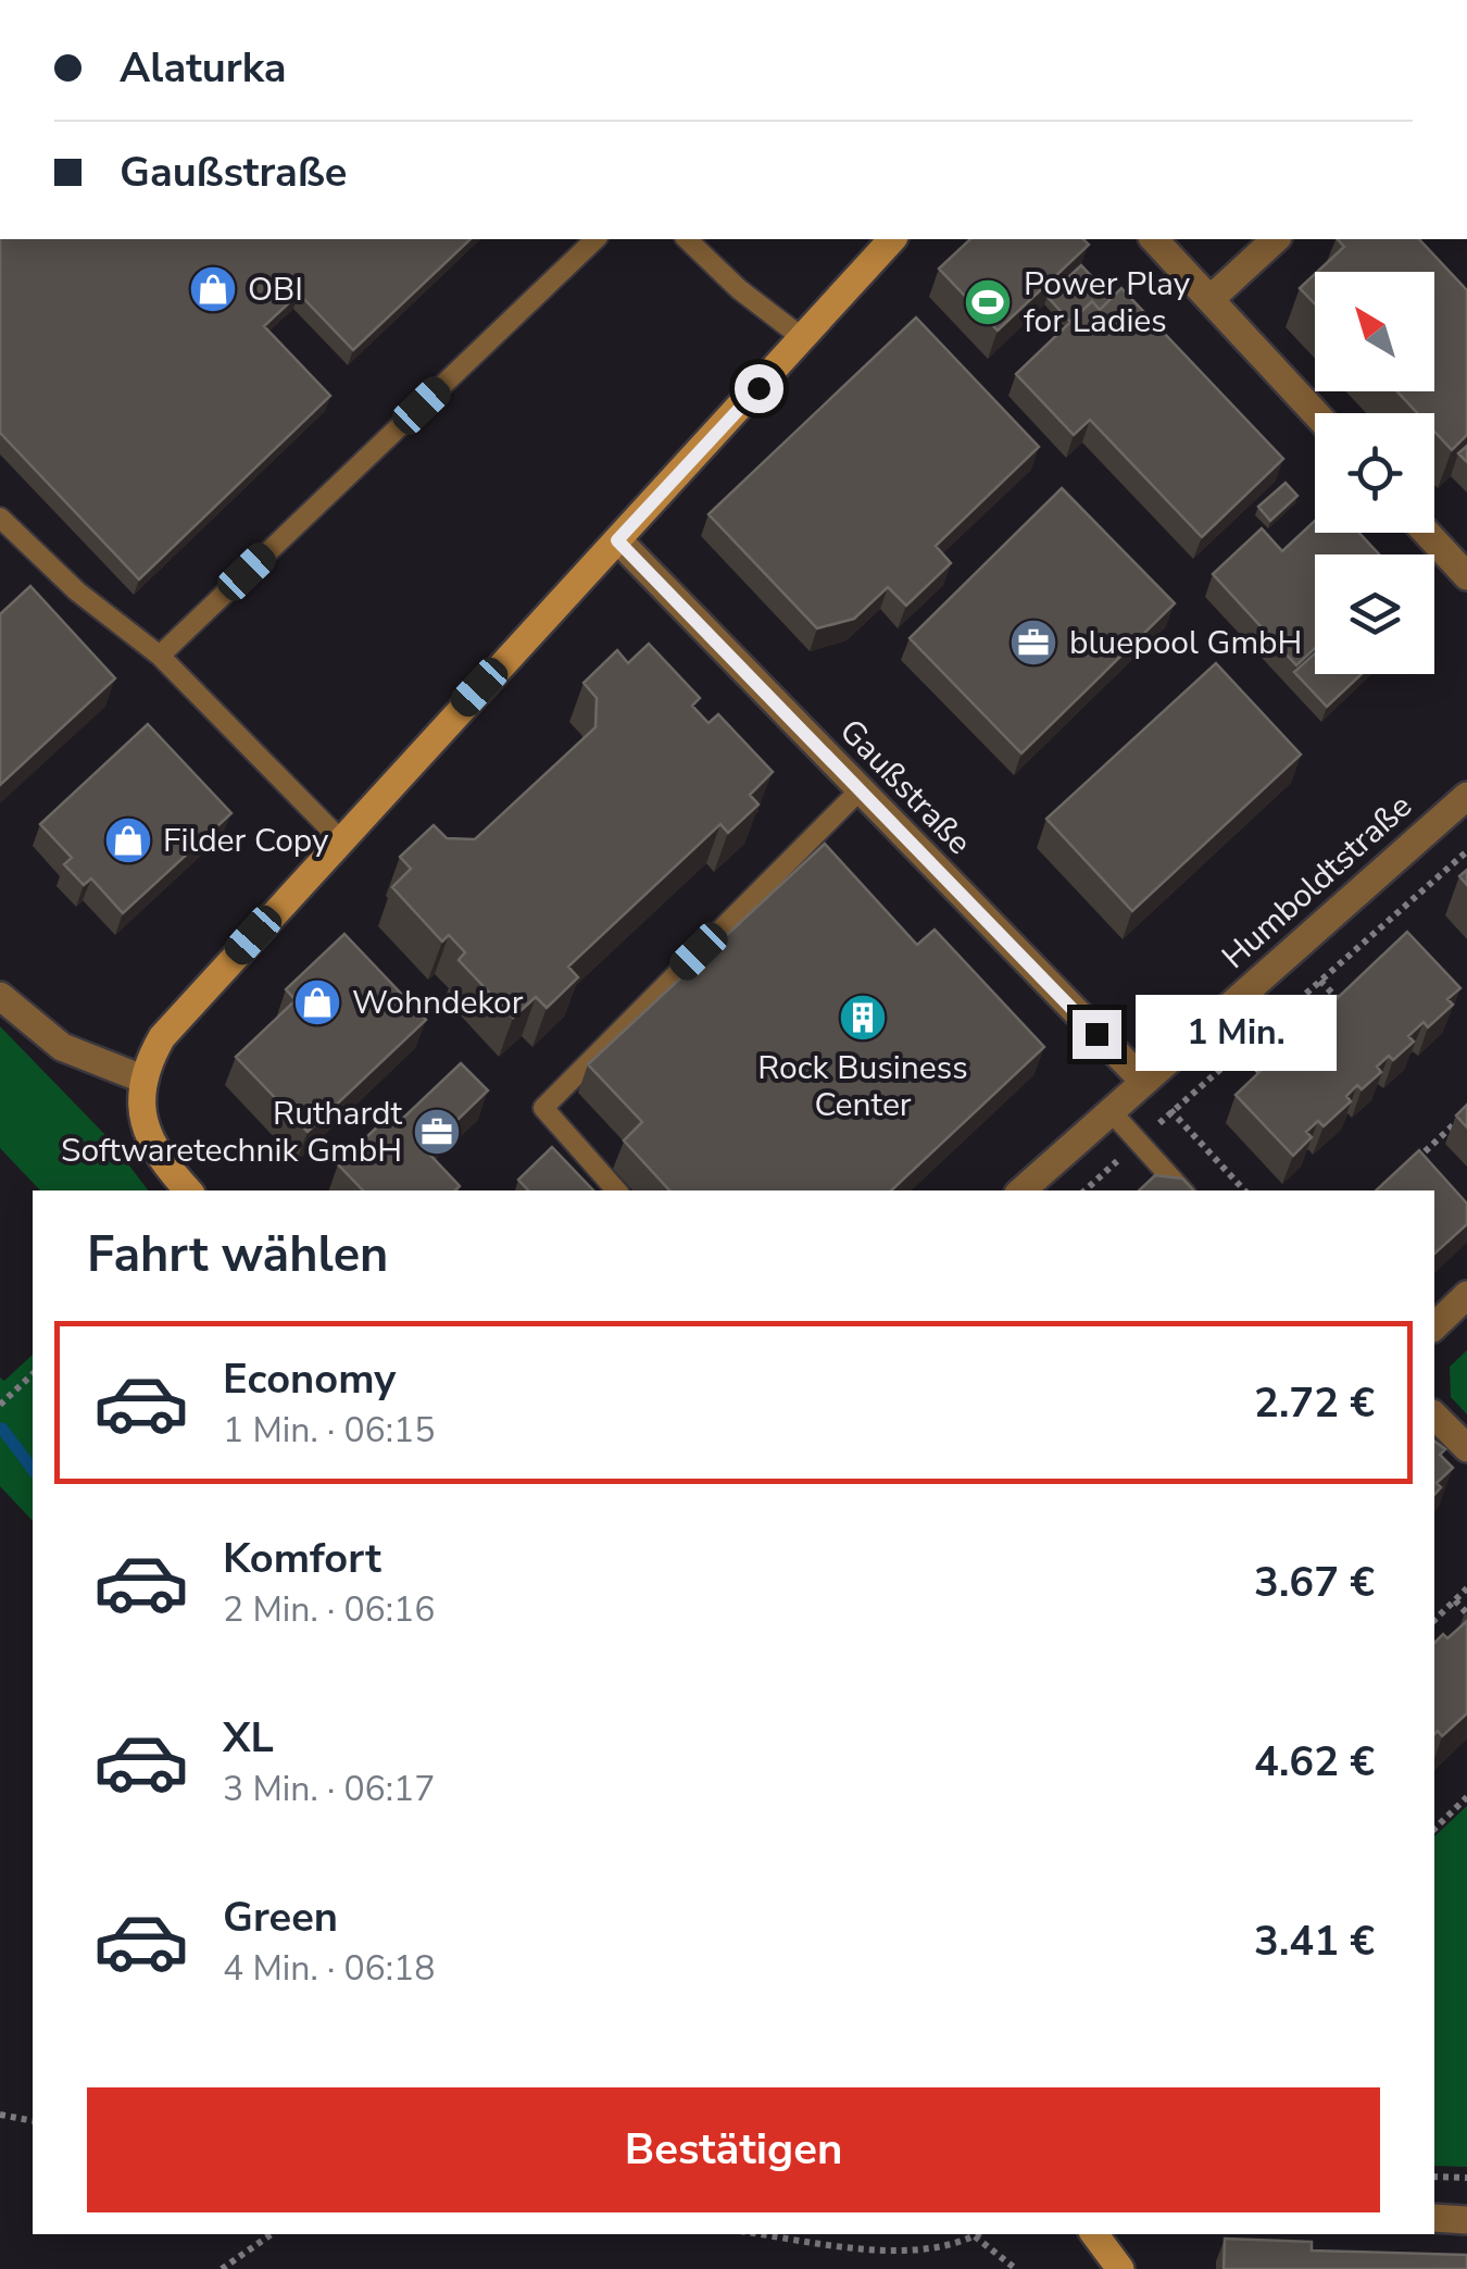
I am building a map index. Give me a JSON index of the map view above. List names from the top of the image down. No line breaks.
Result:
{"streets":{"street":["Gaußstraße","Humboldtstraße"]},"crossings":[["Gaußstraße","Humboldtstraße"]],"places":{"shop":["OBI","Filder Copy","Wohndekor"],"sports":["Power Play for Ladies"],"office":["bluepool GmbH","Ruthardt Softwaretechnik GmbH"],"building":["Rock Business Center"]},"north":"top left","page":{"banner":["Alaturka","Gaußstraße"],"bubble":"1 Min.","heading":"Fahrt wählen","list":[{"name":"Economy","note":"1 Min. · 06:15","value":"2.72 €"},{"name":"Komfort","note":"2 Min. · 06:16","value":"3.67 €"},{"name":"XL","note":"3 Min. · 06:17","value":"4.62 €"},{"name":"Green","note":"4 Min. · 06:18","value":"3.41 €"}],"buttons":"Bestätigen"}}
